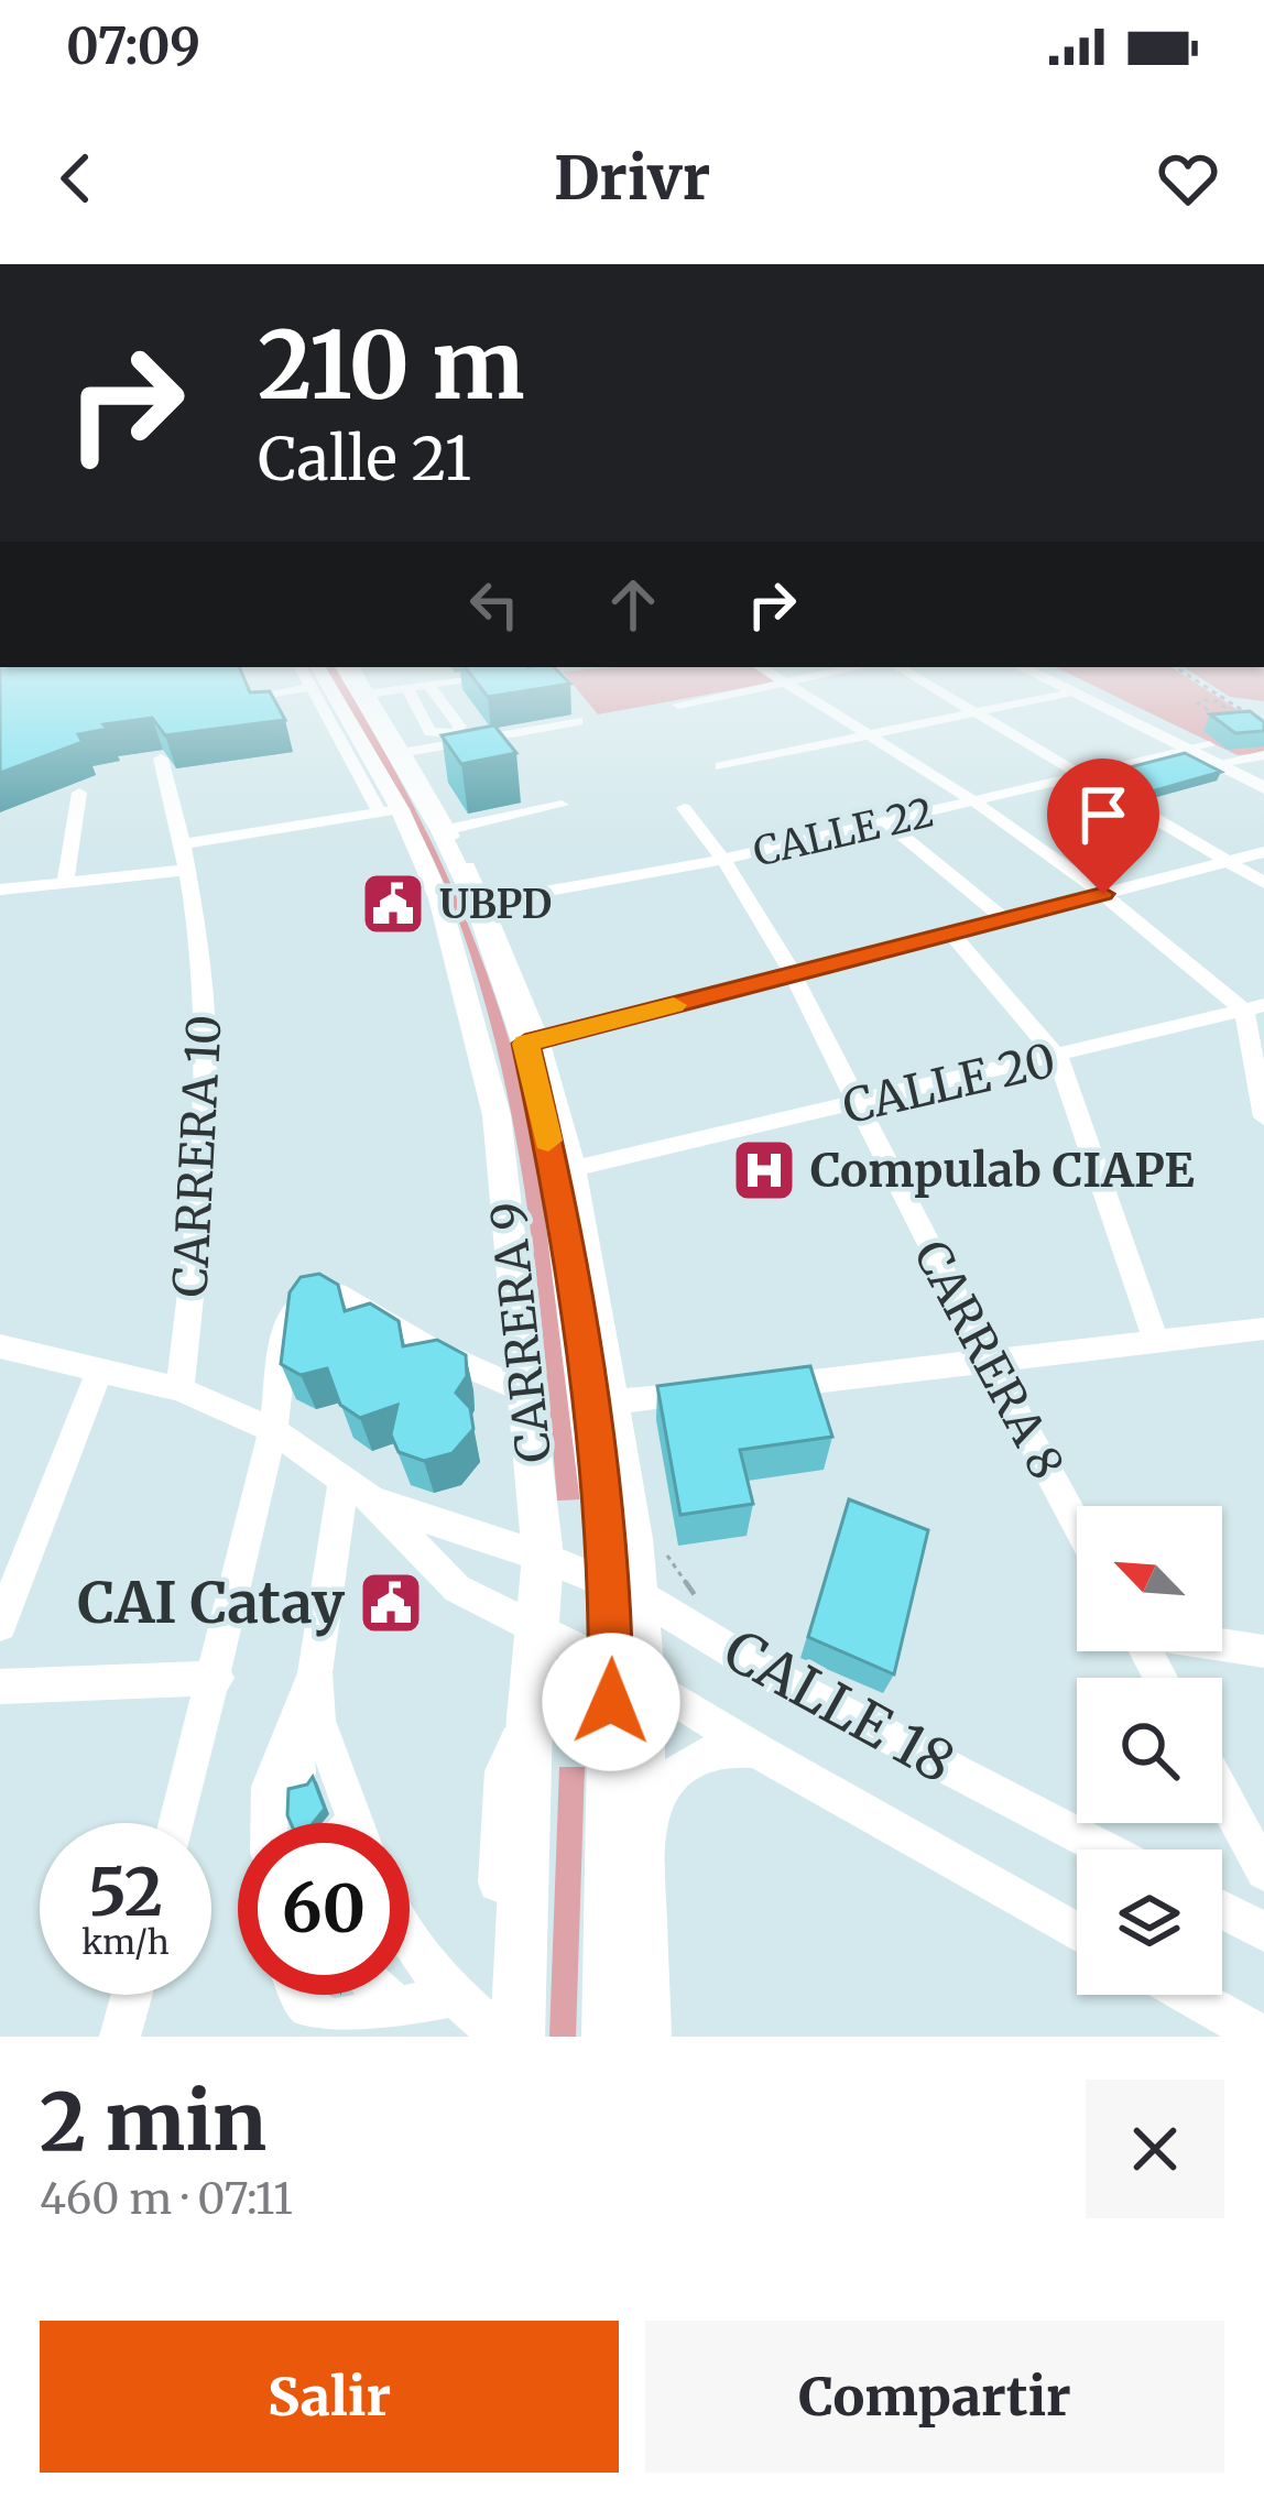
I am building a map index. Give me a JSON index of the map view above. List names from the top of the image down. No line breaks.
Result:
{"streets":{"main road":["CARRERA 9"],"street":["CALLE 22","CALLE 20","CARRERA 10","CARRERA 8","CALLE 18"]},"crossings":[["CALLE 22","CARRERA 9"],["CALLE 22","CARRERA 8"],["CALLE 20","CARRERA 9"],["CALLE 20","CARRERA 8"],["CARRERA 9","CALLE 18"]],"places":{"public building":["UBPD","CAI Catay"],"hospital":["Compulab CIAPE"]},"north":"top left","page":{"status":"07:09","header":"Drivr","turn":["210 m","Calle 21"],"speed":"52 km/h","limit":"60","heading":["2 min","460 m · 07:11"],"buttons":["Salir","Compartir"]}}
